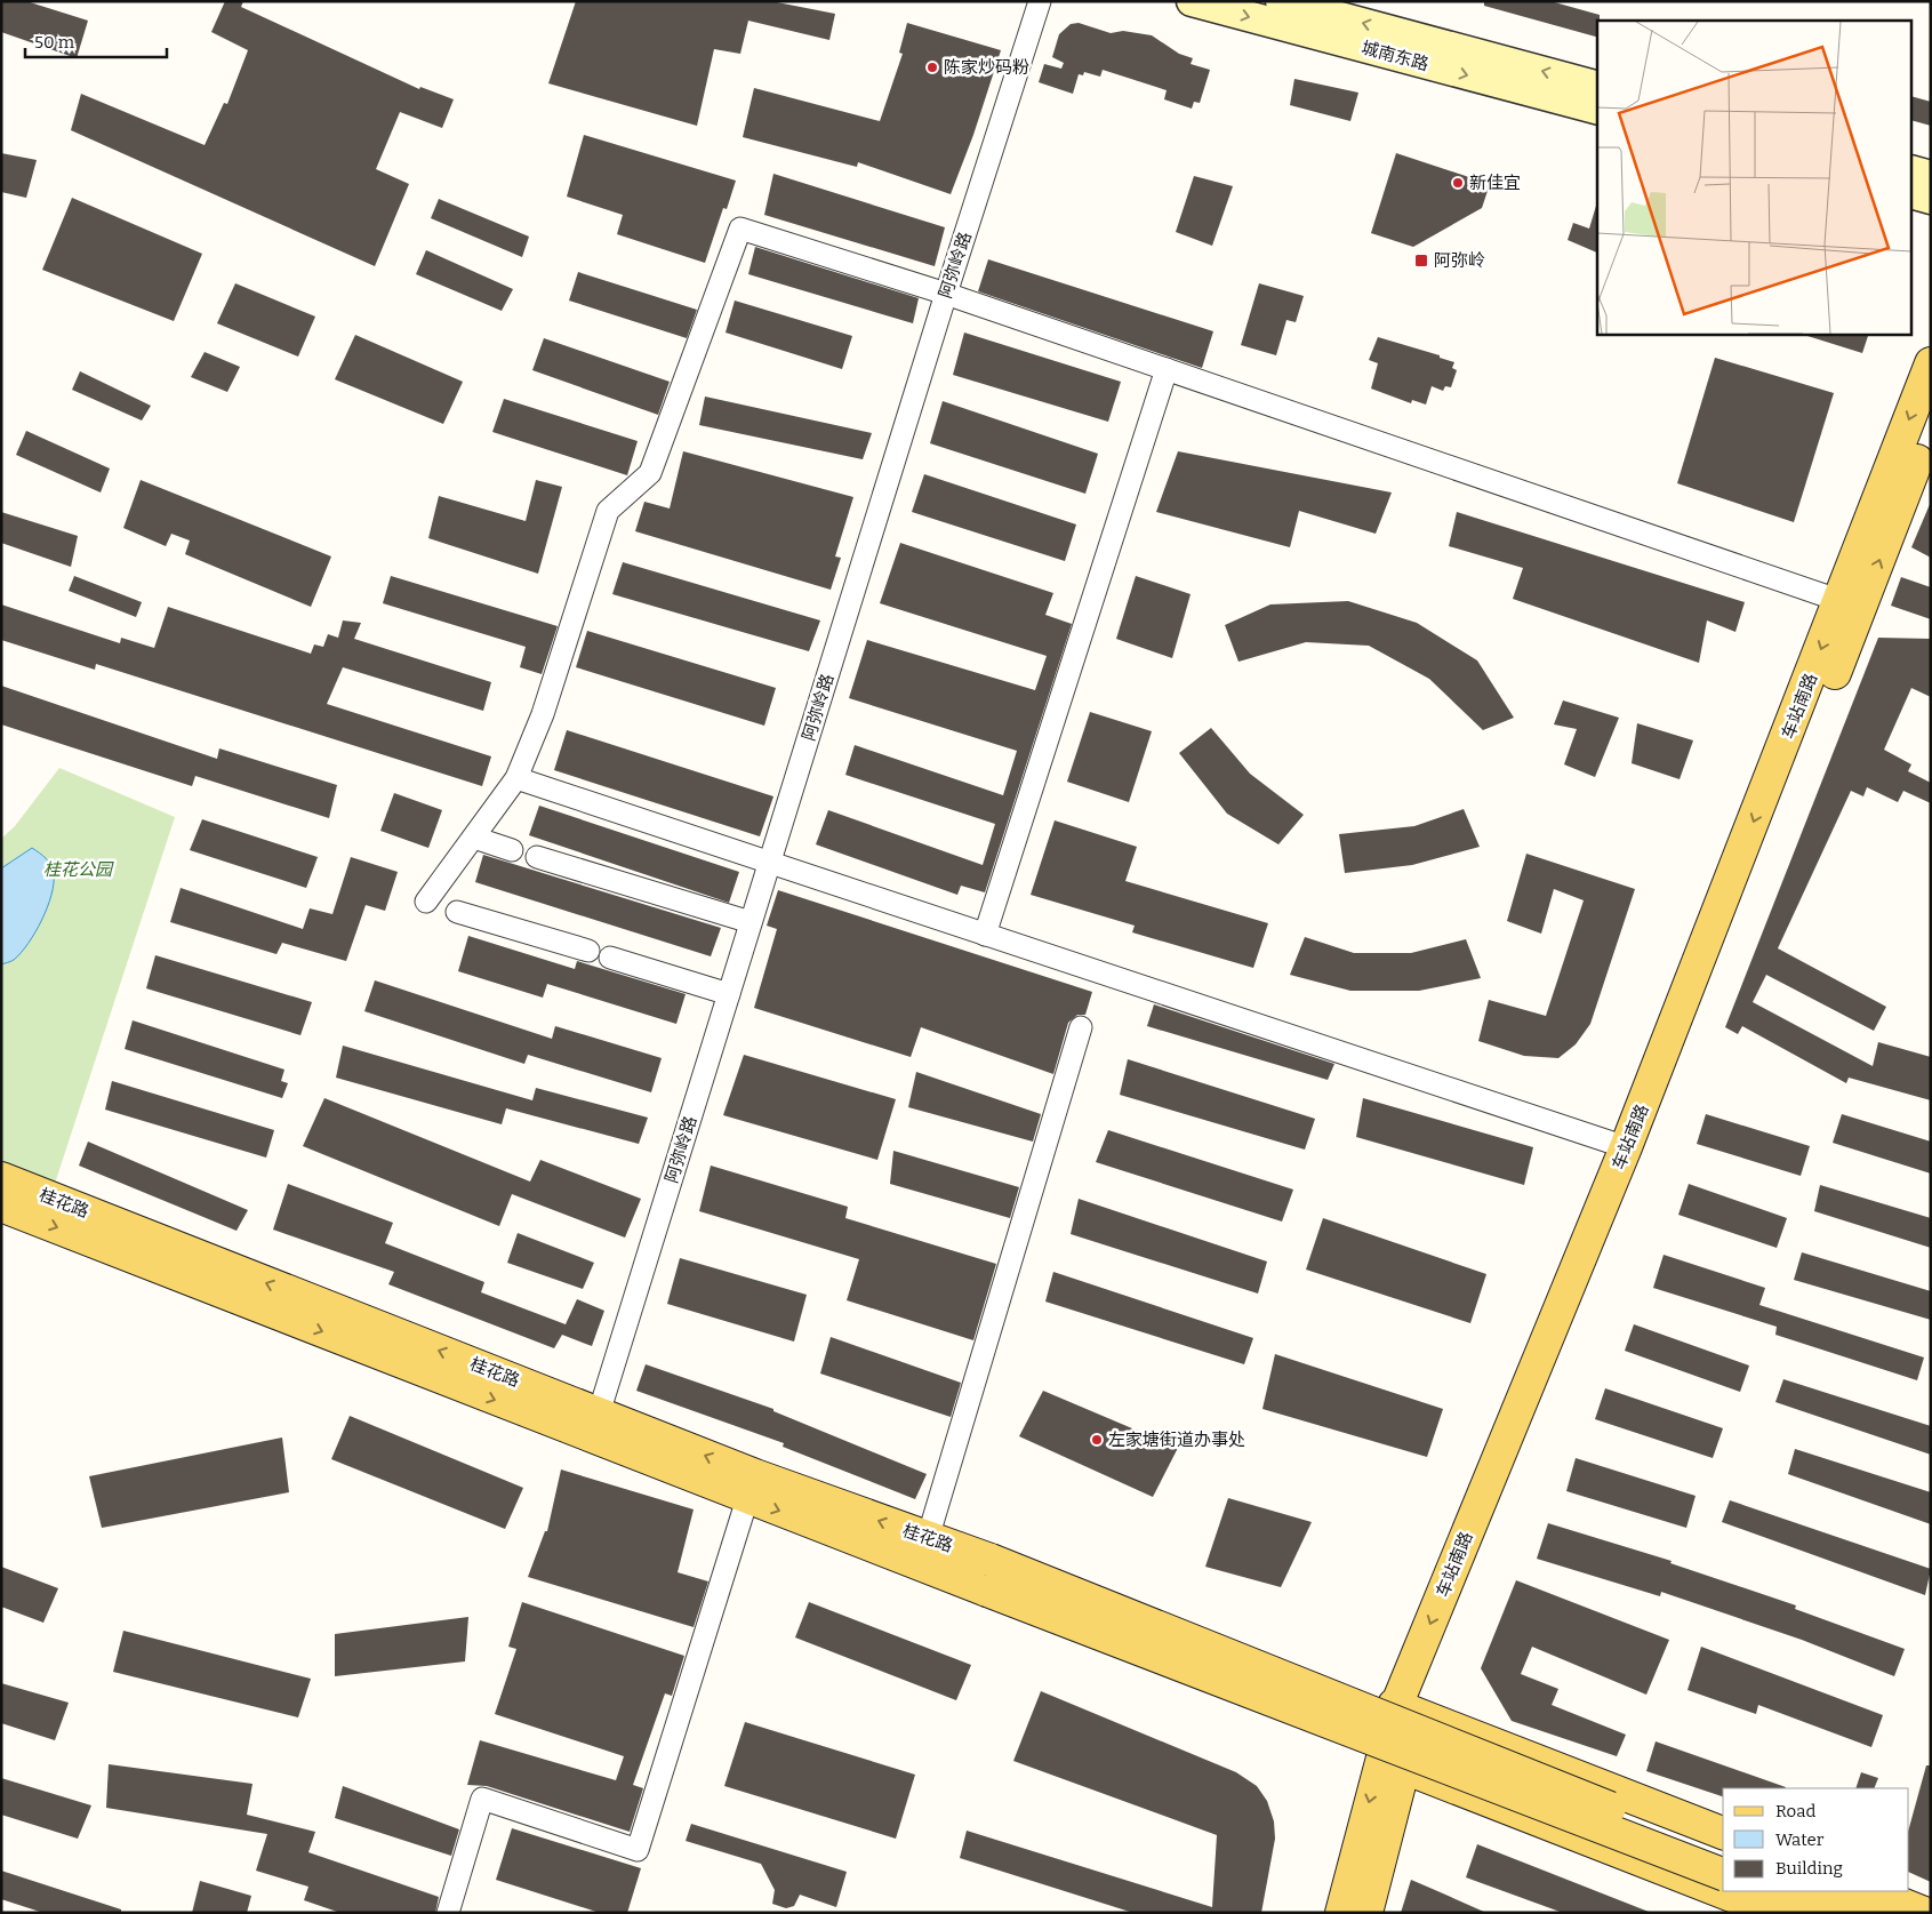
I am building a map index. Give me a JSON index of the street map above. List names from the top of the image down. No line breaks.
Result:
{"streets":{"main road":["城南东路","车站南路","桂花路"],"street":["阿弥岭路"]},"crossings":[["阿弥岭路","桂花路"]],"parks":["桂花公园"],"places":{"other":["陈家炒码粉","新佳宜","左家塘街道办事处"],"transit":["阿弥岭"]},"legend":["Road","Water","Building"],"scale_bar":"50 m"}
